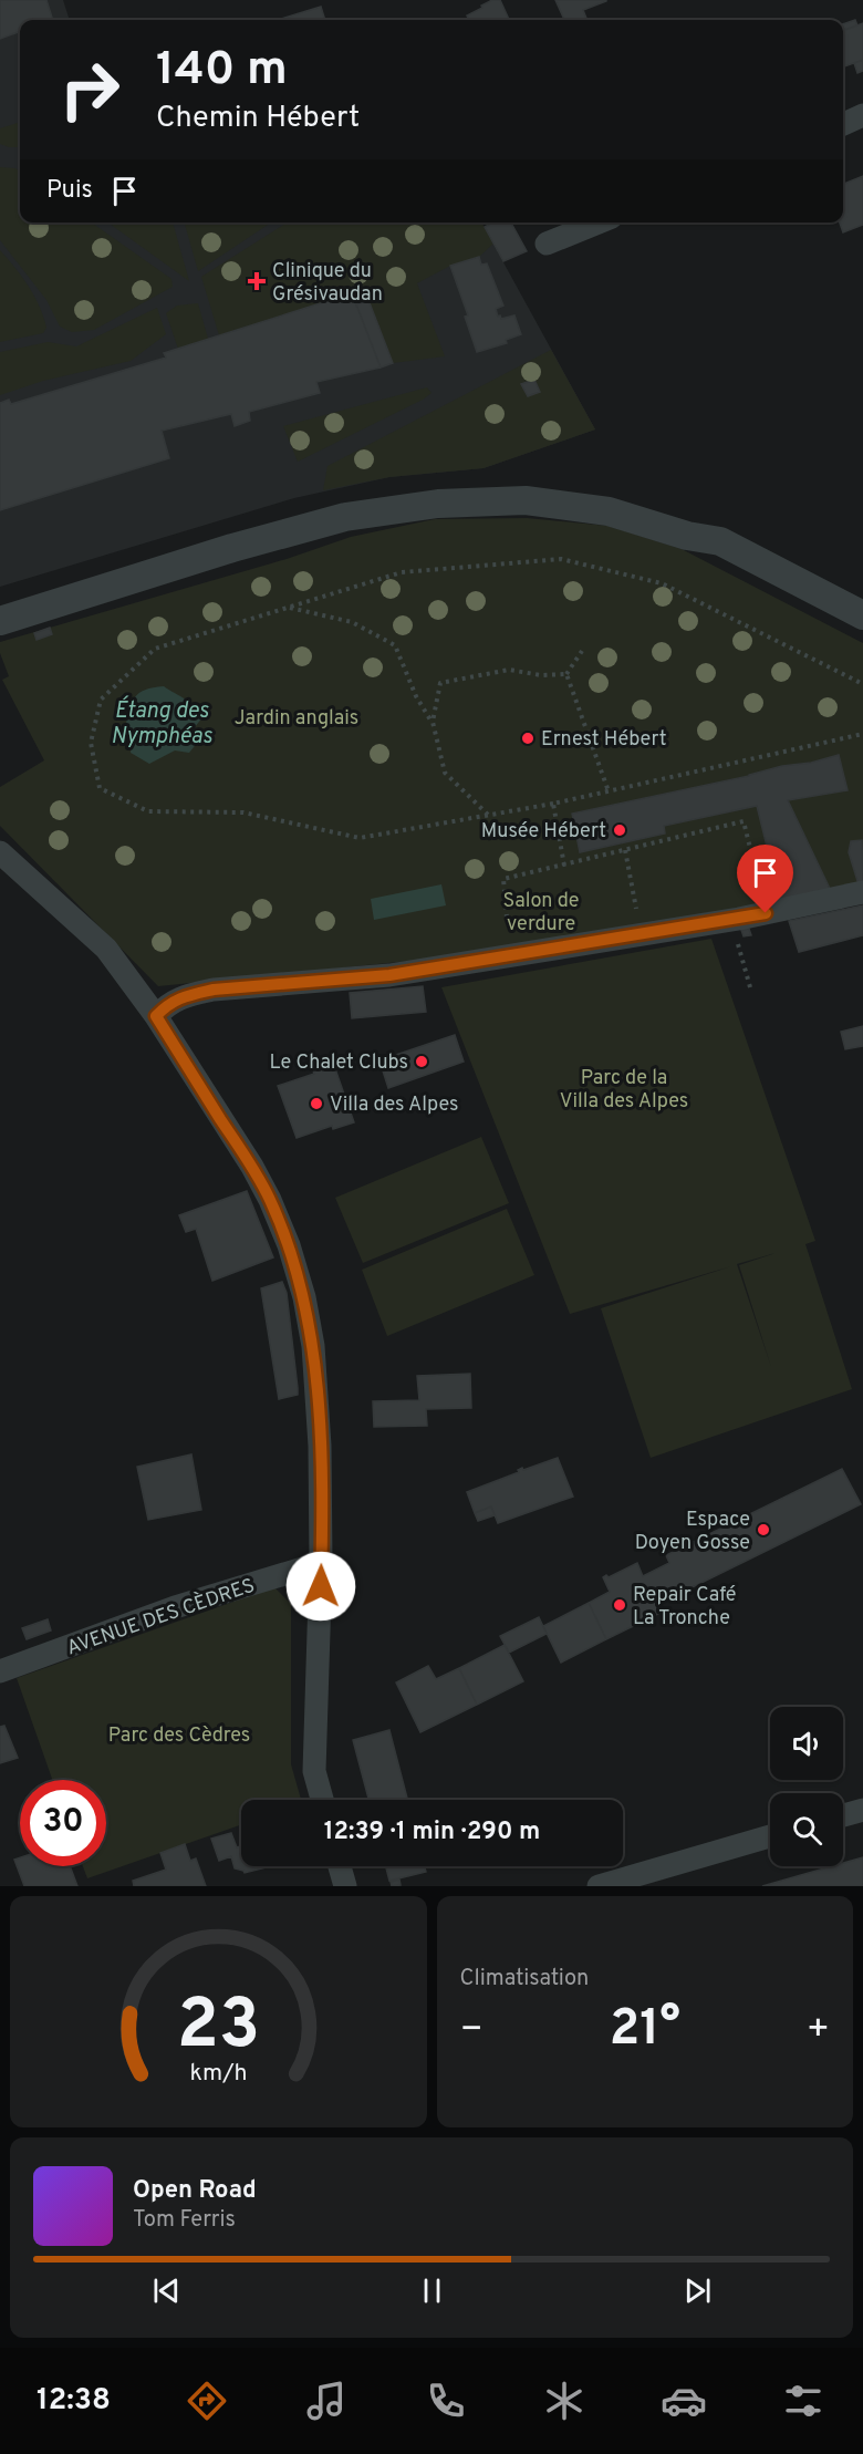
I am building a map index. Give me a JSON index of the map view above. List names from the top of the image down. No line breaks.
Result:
{"streets":{"street":["AVENUE DES CÈDRES"]},"water":["Étang des Nymphéas"],"parks":["Jardin anglais","Salon de verdure","Parc de la Villa des Alpes","Parc des Cèdres"],"places":{"health":["Clinique du Grésivaudan"],"other":["Ernest Hébert","Musée Hébert","Le Chalet Clubs","Villa des Alpes","Espace Doyen Gosse","Repair Café La Tronche"]},"page":{"turn":["140 m","Chemin Hébert"],"then":"Puis","limit":"30","trip":"12:39 · 1 min · 290 m","tile":"Climatisation","heat":["−","21°","+"],"song":["Open Road","Tom Ferris"],"tabs":"12:38","gauge":["23","km/h"]}}
